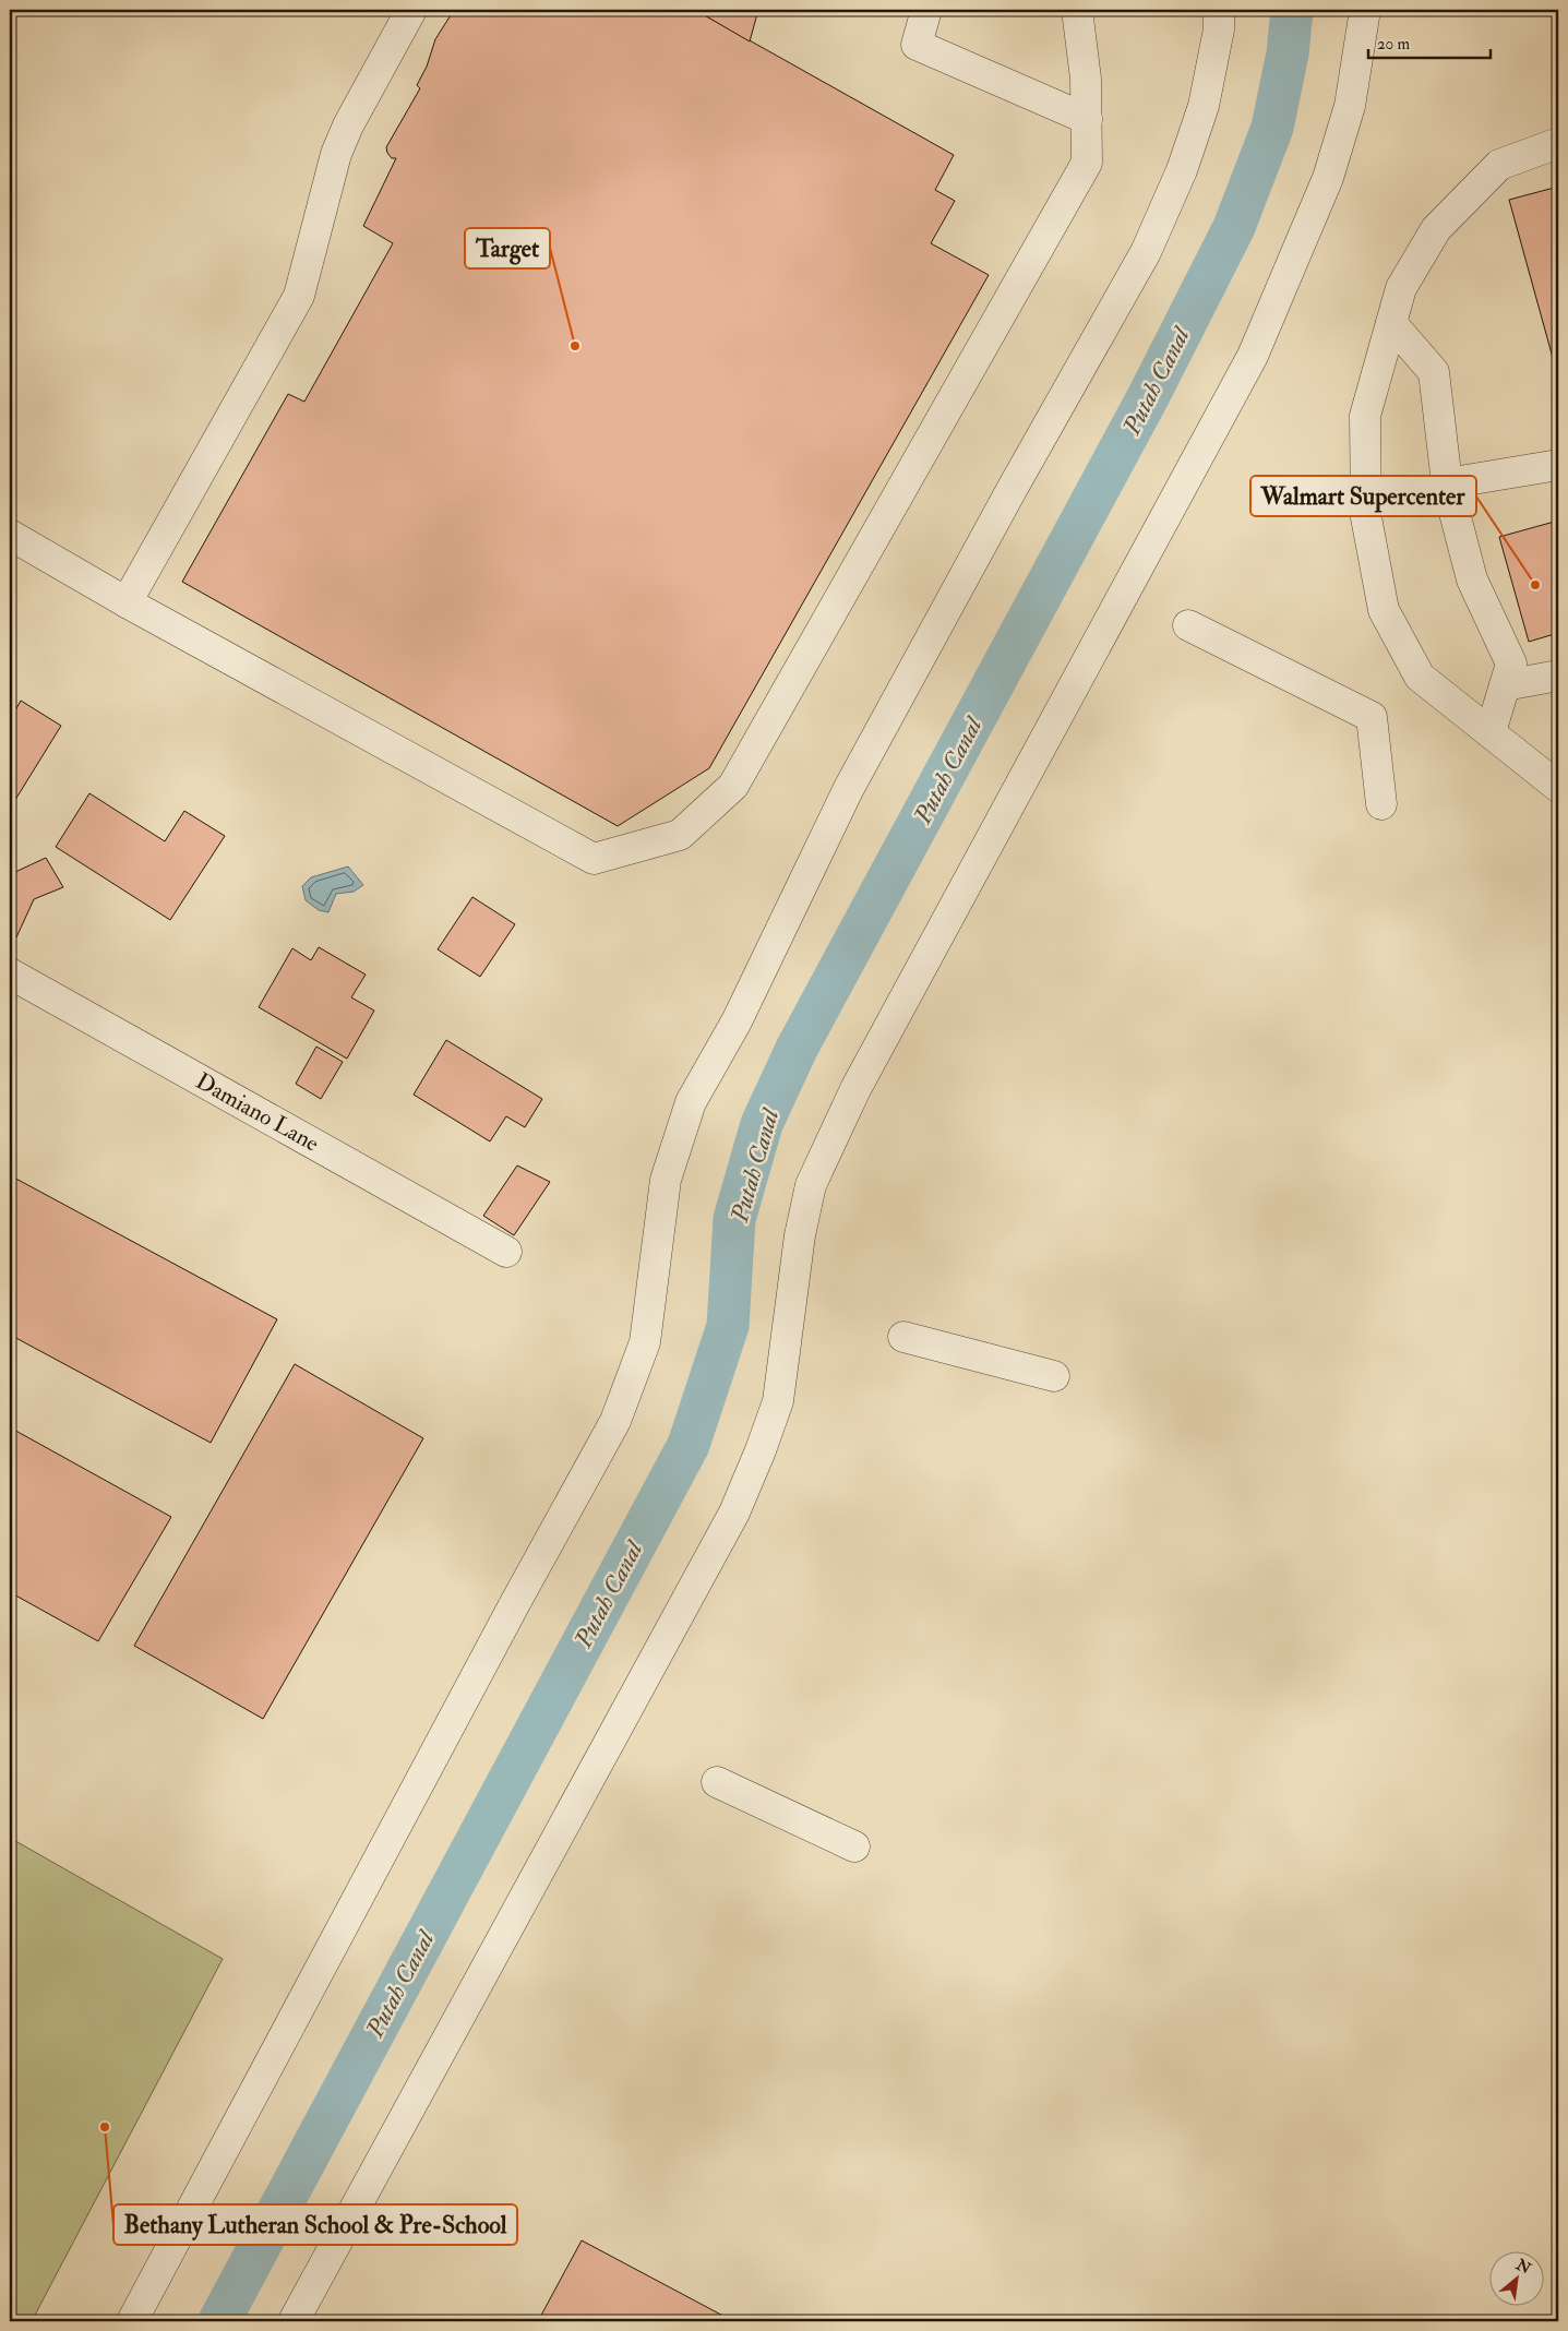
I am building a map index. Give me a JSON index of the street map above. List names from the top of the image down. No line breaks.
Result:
{"streets":{"street":["Damiano Lane"]},"water":["Putah Canal"],"places":["Target","Walmart Supercenter","Bethany Lutheran School & Pre-School"],"scale_bar":"20 m","north":"top right"}
